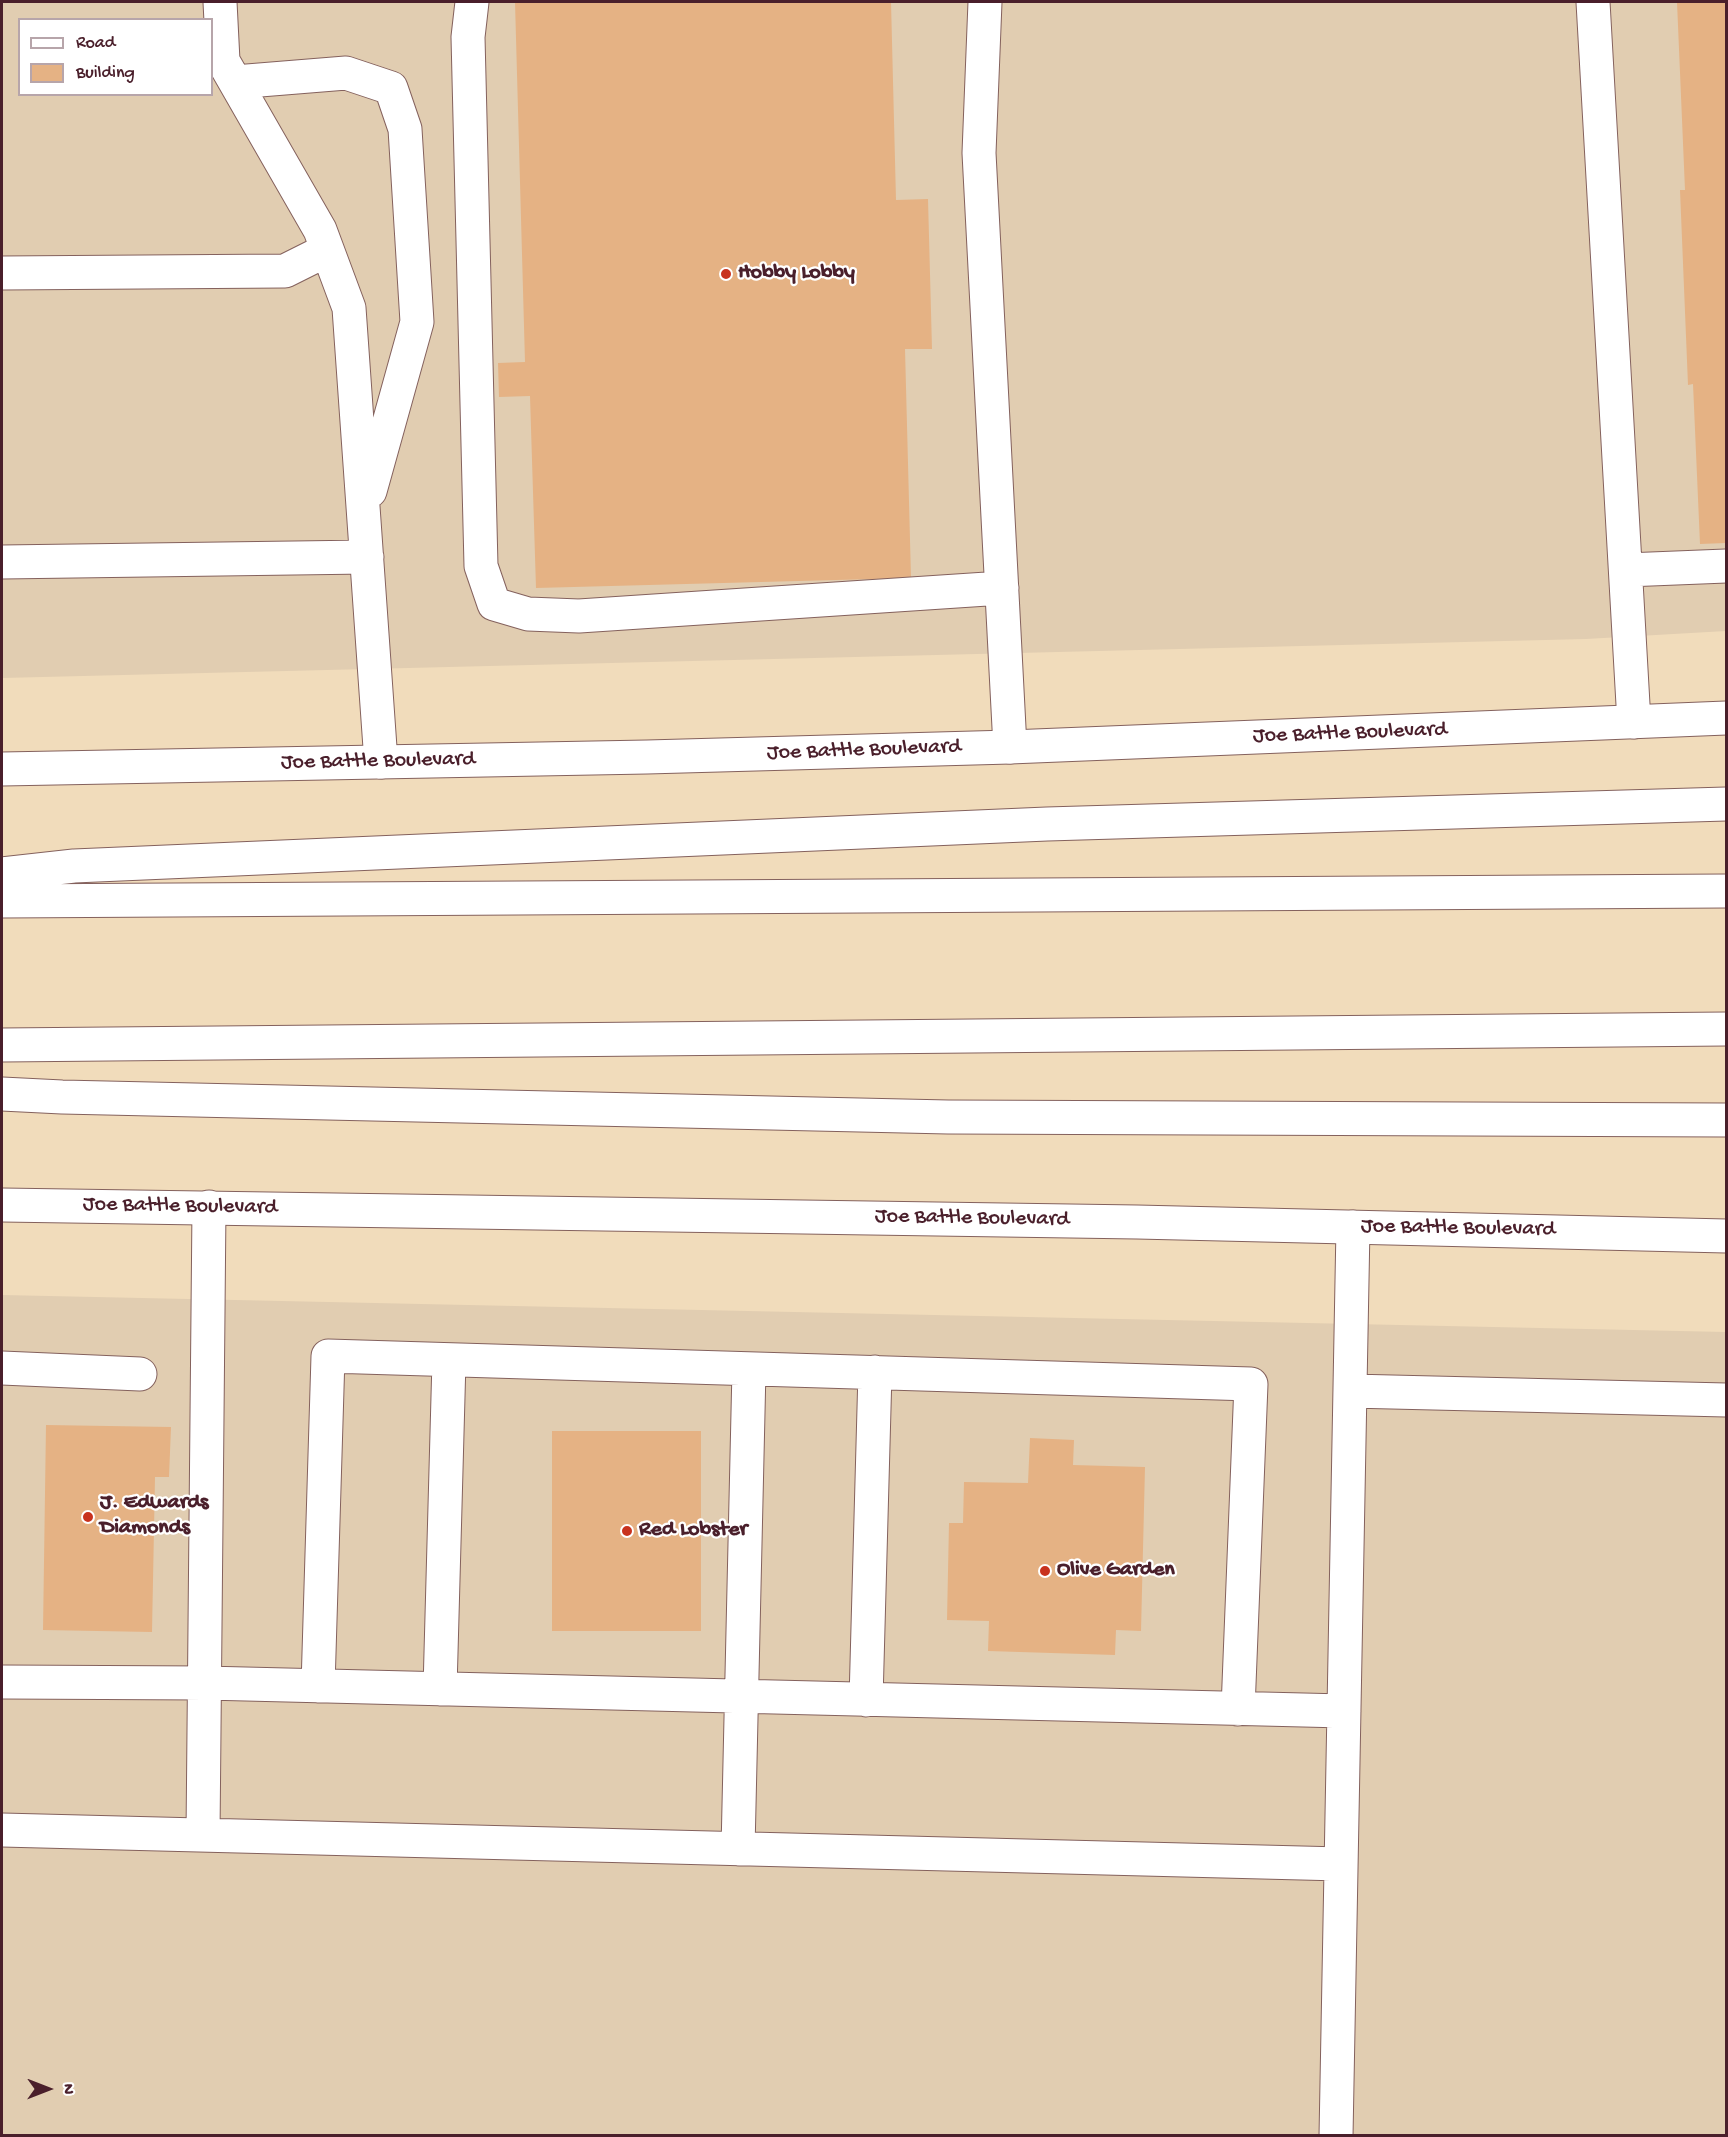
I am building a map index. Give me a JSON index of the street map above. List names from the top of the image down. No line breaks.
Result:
{"streets":{"main road":["Joe Battle Boulevard"]},"places":["Hobby Lobby","J. Edwards Diamonds","Red Lobster","Olive Garden"],"legend":["Road","Building"],"north":"right"}
